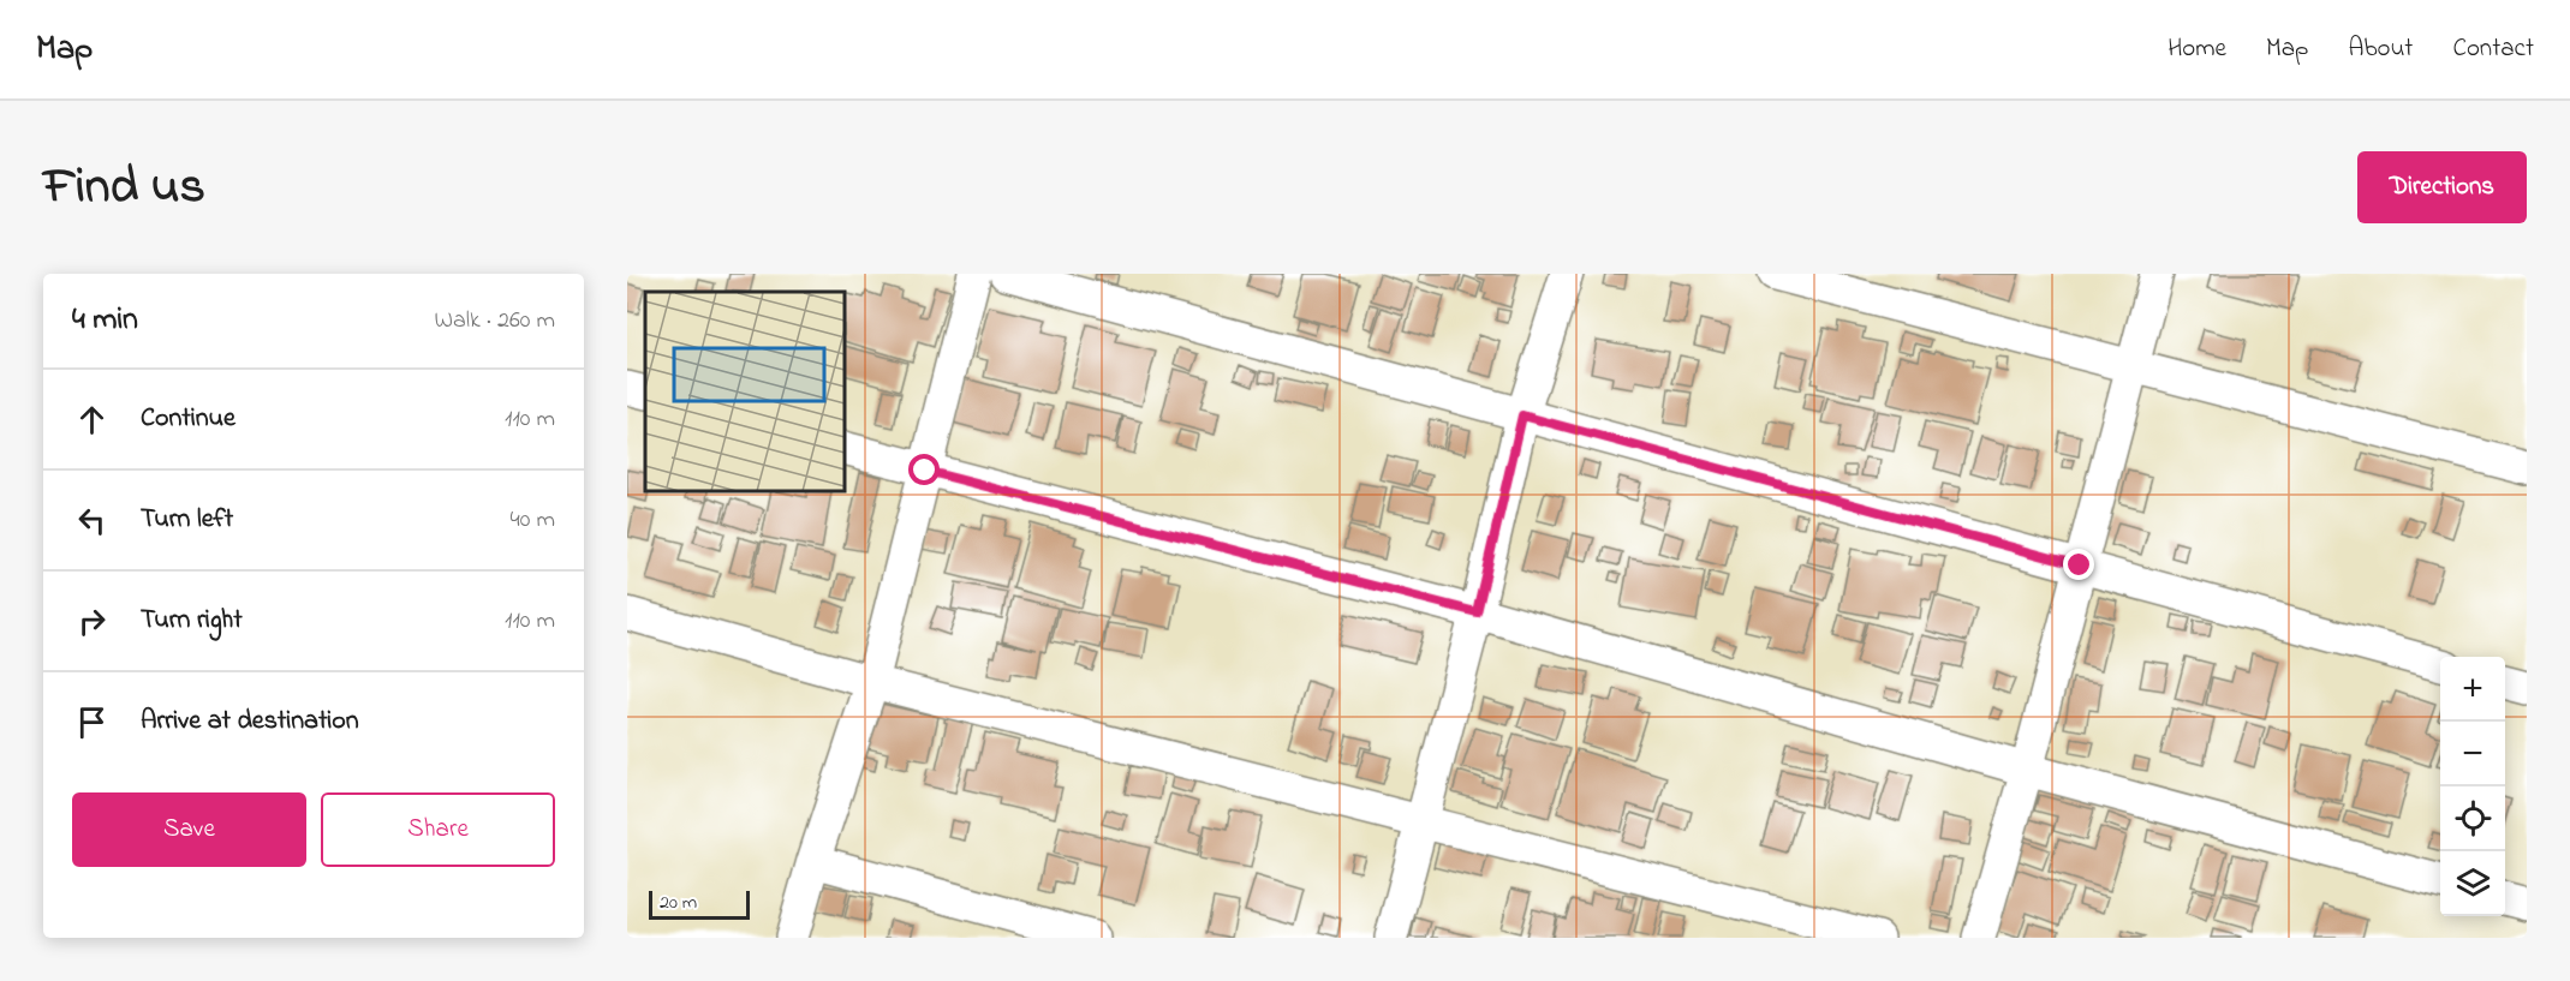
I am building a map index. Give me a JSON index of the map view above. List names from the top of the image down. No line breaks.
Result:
{"scale_bar":"20 m","page":{"header":"Map","nav":["Home","Map","About","Contact"],"title":"Find us","buttons":["Directions",["Save","Share"]],"heading":["4 min","Walk · 260 m"],"list":[["Continue","110 m"],["Turn left","40 m"],["Turn right","110 m"],"Arrive at destination"],"map_buttons":["+","−"],"scale":"20 m"}}
